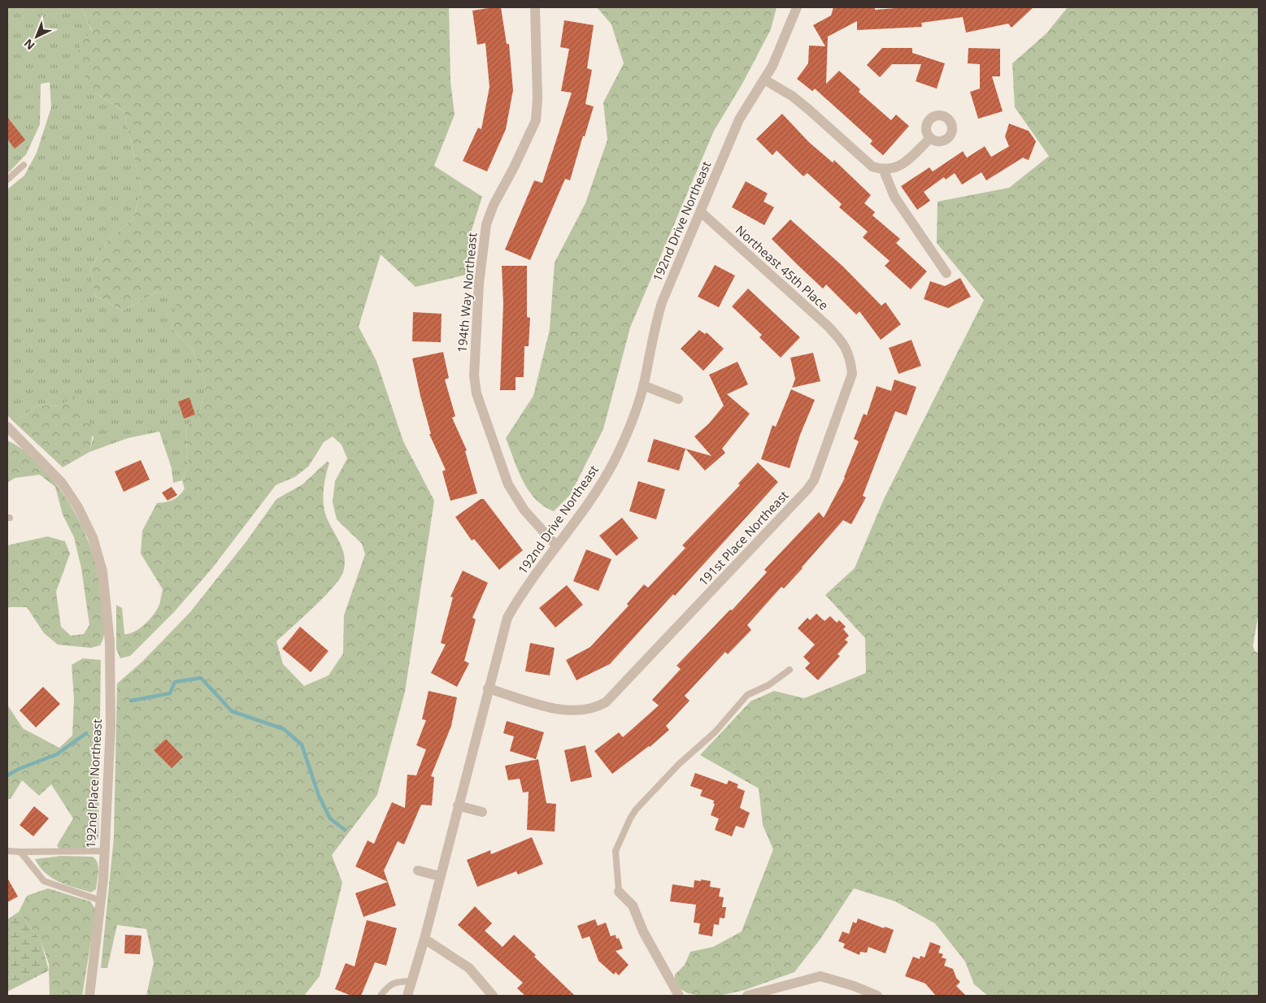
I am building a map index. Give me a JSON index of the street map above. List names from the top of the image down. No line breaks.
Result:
{"streets":{"street":["192nd Drive Northeast","Northeast 45th Place","194th Way Northeast","191st Place Northeast","192nd Place Northeast"]},"crossings":[["192nd Drive Northeast","Northeast 45th Place"],["192nd Drive Northeast","194th Way Northeast"],["192nd Drive Northeast","191st Place Northeast"],["Northeast 45th Place","191st Place Northeast"]],"north":"bottom left"}
